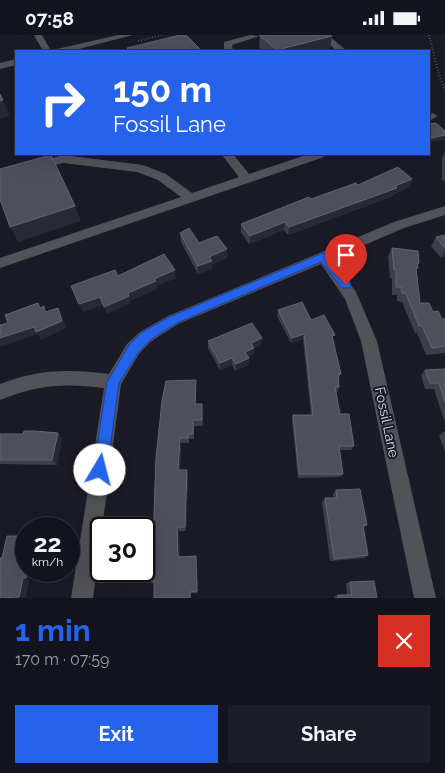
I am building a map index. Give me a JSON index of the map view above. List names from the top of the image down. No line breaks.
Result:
{"streets":{"street":["Fossil Lane"]},"page":{"status":"07:58","turn":["150 m","Fossil Lane"],"speed":"22 km/h","limit":"30","heading":["1 min","170 m · 07:59"],"buttons":["Exit","Share"]}}
